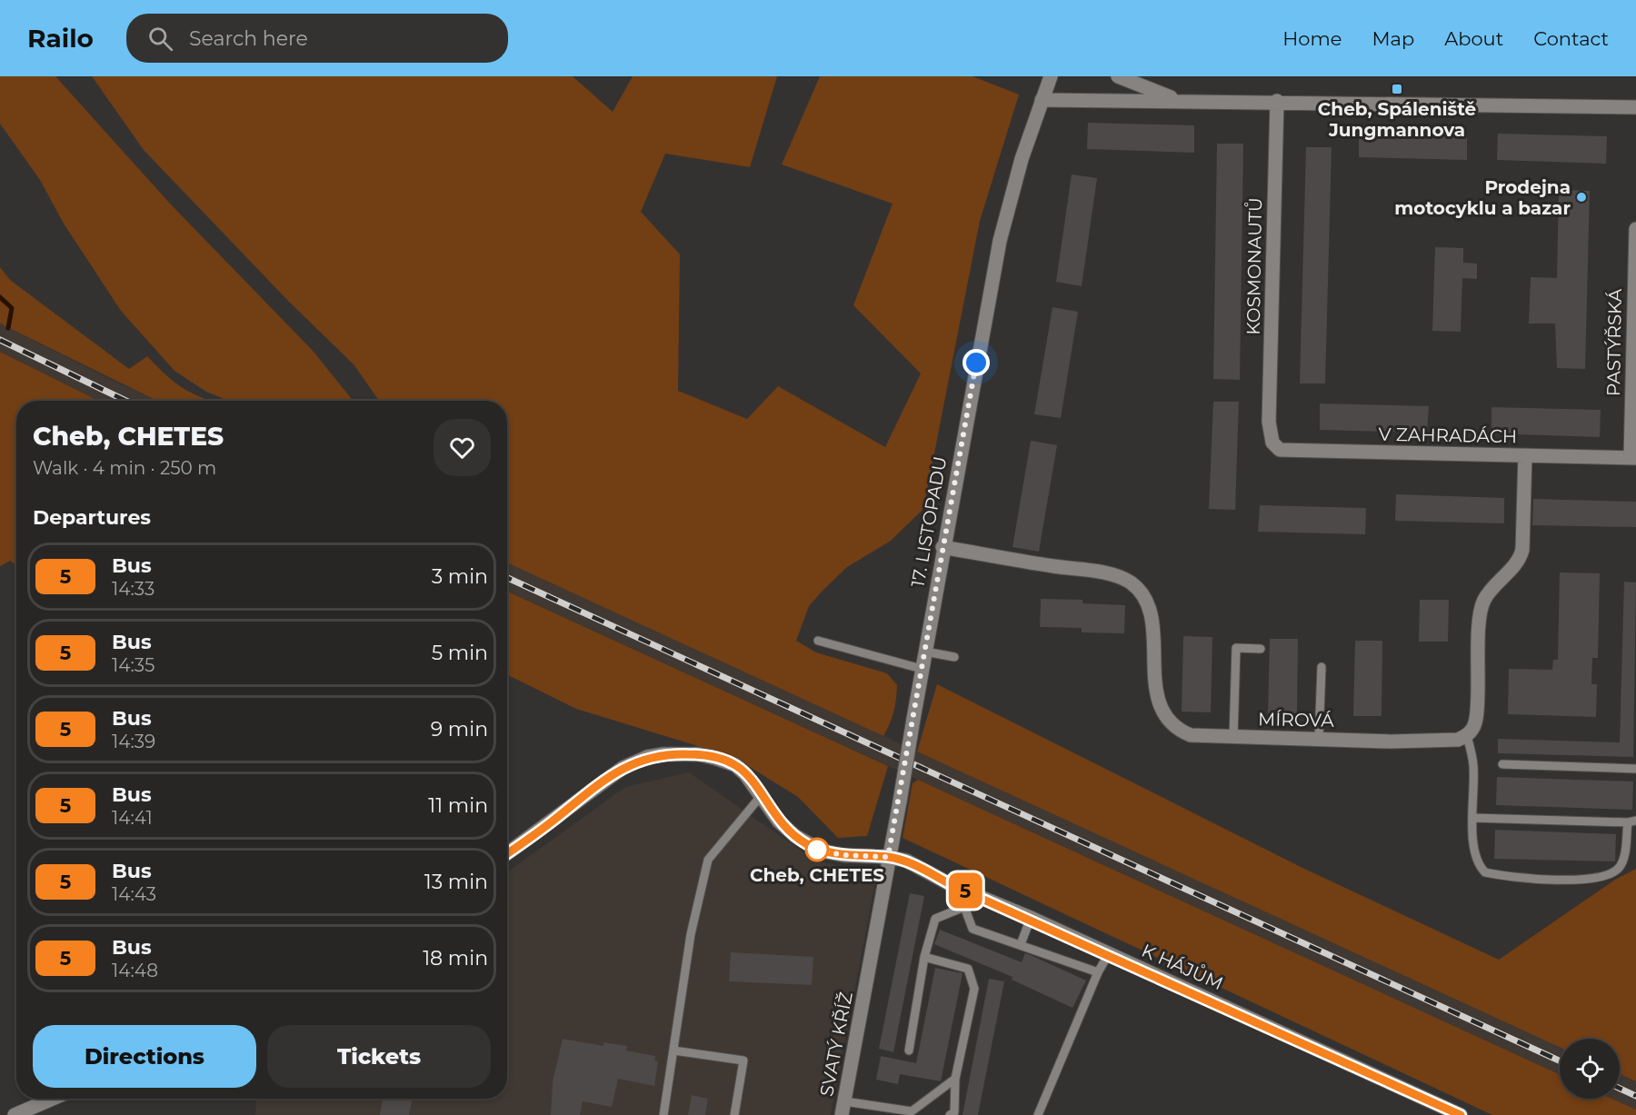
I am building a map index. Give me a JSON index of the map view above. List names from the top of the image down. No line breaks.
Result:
{"streets":{"street":["KOSMONAUTŮ","PASTÝŘSKÁ","V ZAHRADÁCH","17. LISTOPADU","MÍROVÁ","K HÁJŮM","SVATÝ KŘÍŽ"]},"crossings":[["KOSMONAUTŮ","V ZAHRADÁCH"],["PASTÝŘSKÁ","V ZAHRADÁCH"],["17. LISTOPADU","MÍROVÁ"],["17. LISTOPADU","K HÁJŮM"],["17. LISTOPADU","SVATÝ KŘÍŽ"]],"places":{"transit":["Cheb, Spáleniště Jungmannova"],"other":["Prodejna motocyklu a bazar","Cheb, CHETES"]},"lines":["bus line 5"],"page":{"header":"Railo","search":"Search here","nav":["Home","Map","About","Contact"],"on_map":"5","heading":[["Cheb, CHETES","Walk · 4 min · 250 m"],"Departures"],"list":[{"mark":"5","name":"Bus","note":"14:33","value":"3 min"},{"mark":"5","name":"Bus","note":"14:35","value":"5 min"},{"mark":"5","name":"Bus","note":"14:39","value":"9 min"},{"mark":"5","name":"Bus","note":"14:41","value":"11 min"},{"mark":"5","name":"Bus","note":"14:43","value":"13 min"},{"mark":"5","name":"Bus","note":"14:48","value":"18 min"}],"buttons":["Directions","Tickets"]}}
